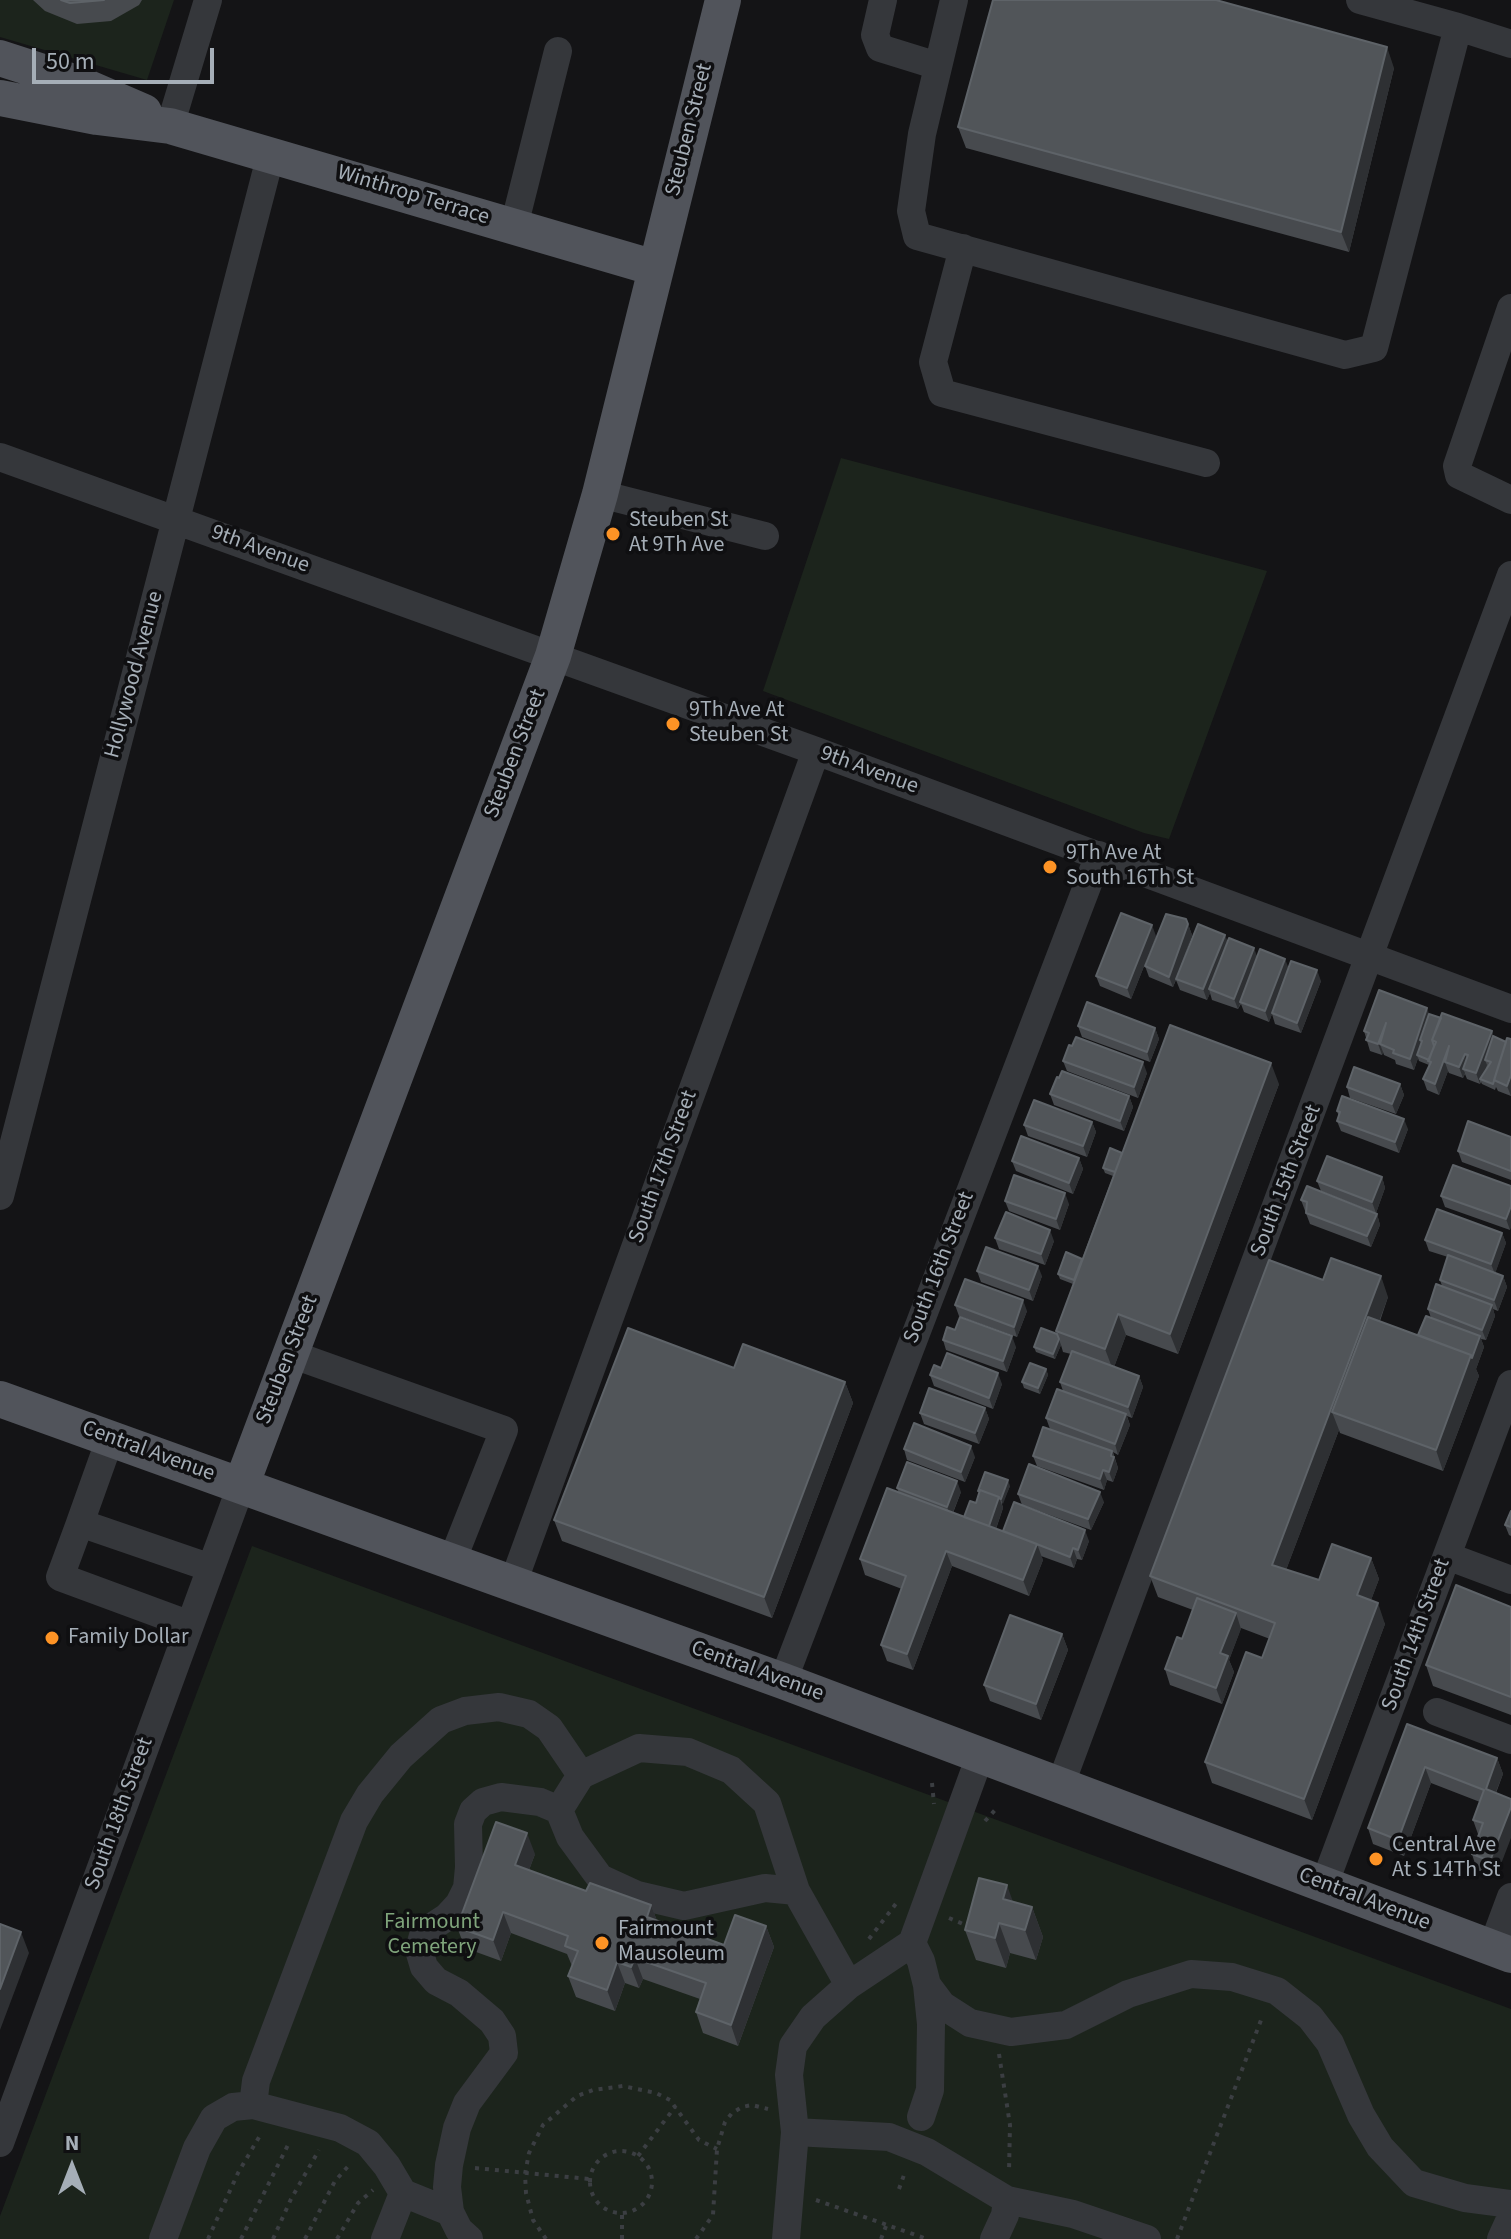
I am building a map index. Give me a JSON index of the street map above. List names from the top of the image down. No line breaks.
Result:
{"streets":{"main road":["Steuben Street","Winthrop Terrace","Central Avenue"],"street":["9th Avenue","Hollywood Avenue","South 17th Street","South 15th Street","South 16th Street","South 14th Street","South 18th Street"]},"crossings":[["Steuben Street","Winthrop Terrace"],["Steuben Street","9th Avenue"],["Steuben Street","Central Avenue"],["Steuben Street","South 18th Street"],["Winthrop Terrace","Hollywood Avenue"],["9th Avenue","Hollywood Avenue"],["9th Avenue","South 17th Street"],["9th Avenue","South 15th Street"],["9th Avenue","South 16th Street"],["South 17th Street","Central Avenue"],["South 15th Street","Central Avenue"],["South 16th Street","Central Avenue"],["Central Avenue","South 14th Street"],["Central Avenue","South 18th Street"]],"parks":["Fairmount Cemetery"],"places":["Steuben St At 9Th Ave","9Th Ave At Steuben St","9Th Ave At South 16Th St","Family Dollar","Central Ave At S 14Th St","Fairmount Mausoleum"],"scale_bar":"50 m","north":"top"}
